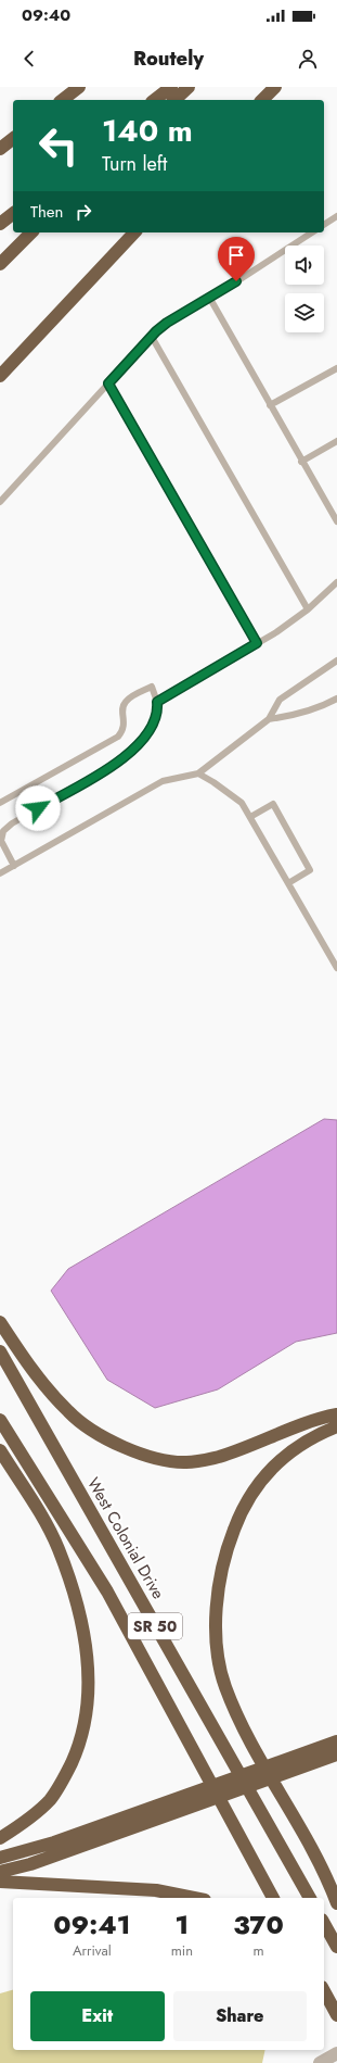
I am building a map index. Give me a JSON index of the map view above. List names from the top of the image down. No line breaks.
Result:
{"streets":{"highway":["West Colonial Drive","SR 50"]},"page":{"status":"09:40","header":"Routely","turn":["140 m","Turn left"],"then":"Then","eta":["09:41","Arrival","1","min","370","m"],"buttons":["Exit","Share"]}}
